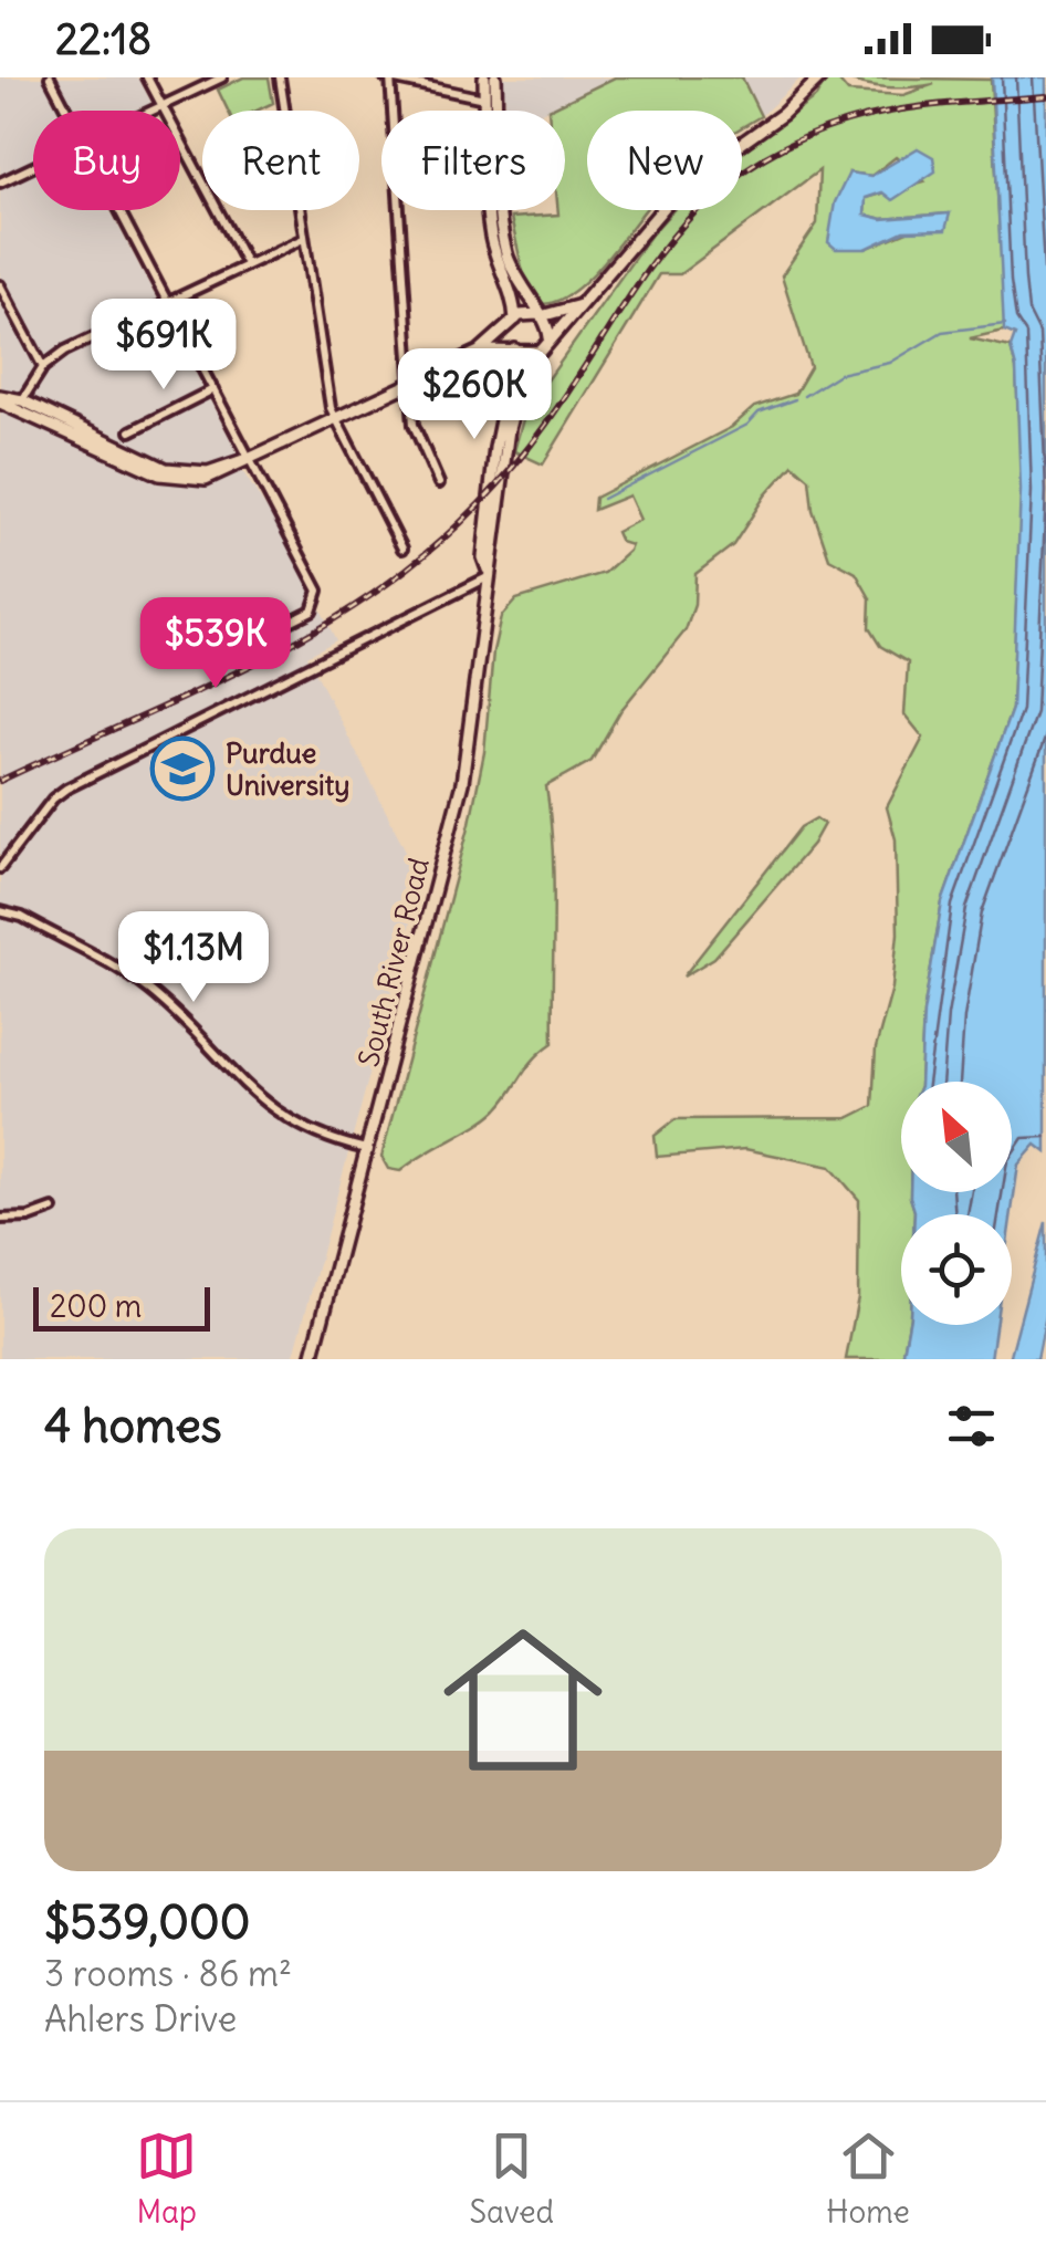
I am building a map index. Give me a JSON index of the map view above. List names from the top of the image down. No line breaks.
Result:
{"streets":{"main road":["South River Road"]},"places":{"school or university":["Purdue University"]},"scale_bar":"200 m","north":"top left","page":{"status":"22:18","chip":["Buy","Rent","Filters","New"],"price":["$691K","$260K","$539K","$1.13M"],"scale":"200 m","heading":"4 homes","list":[{"name":"$539,000","note":"3 rooms · 86 m² · Ahlers Drive"}],"tabs":["Map","Saved","Home"]}}
